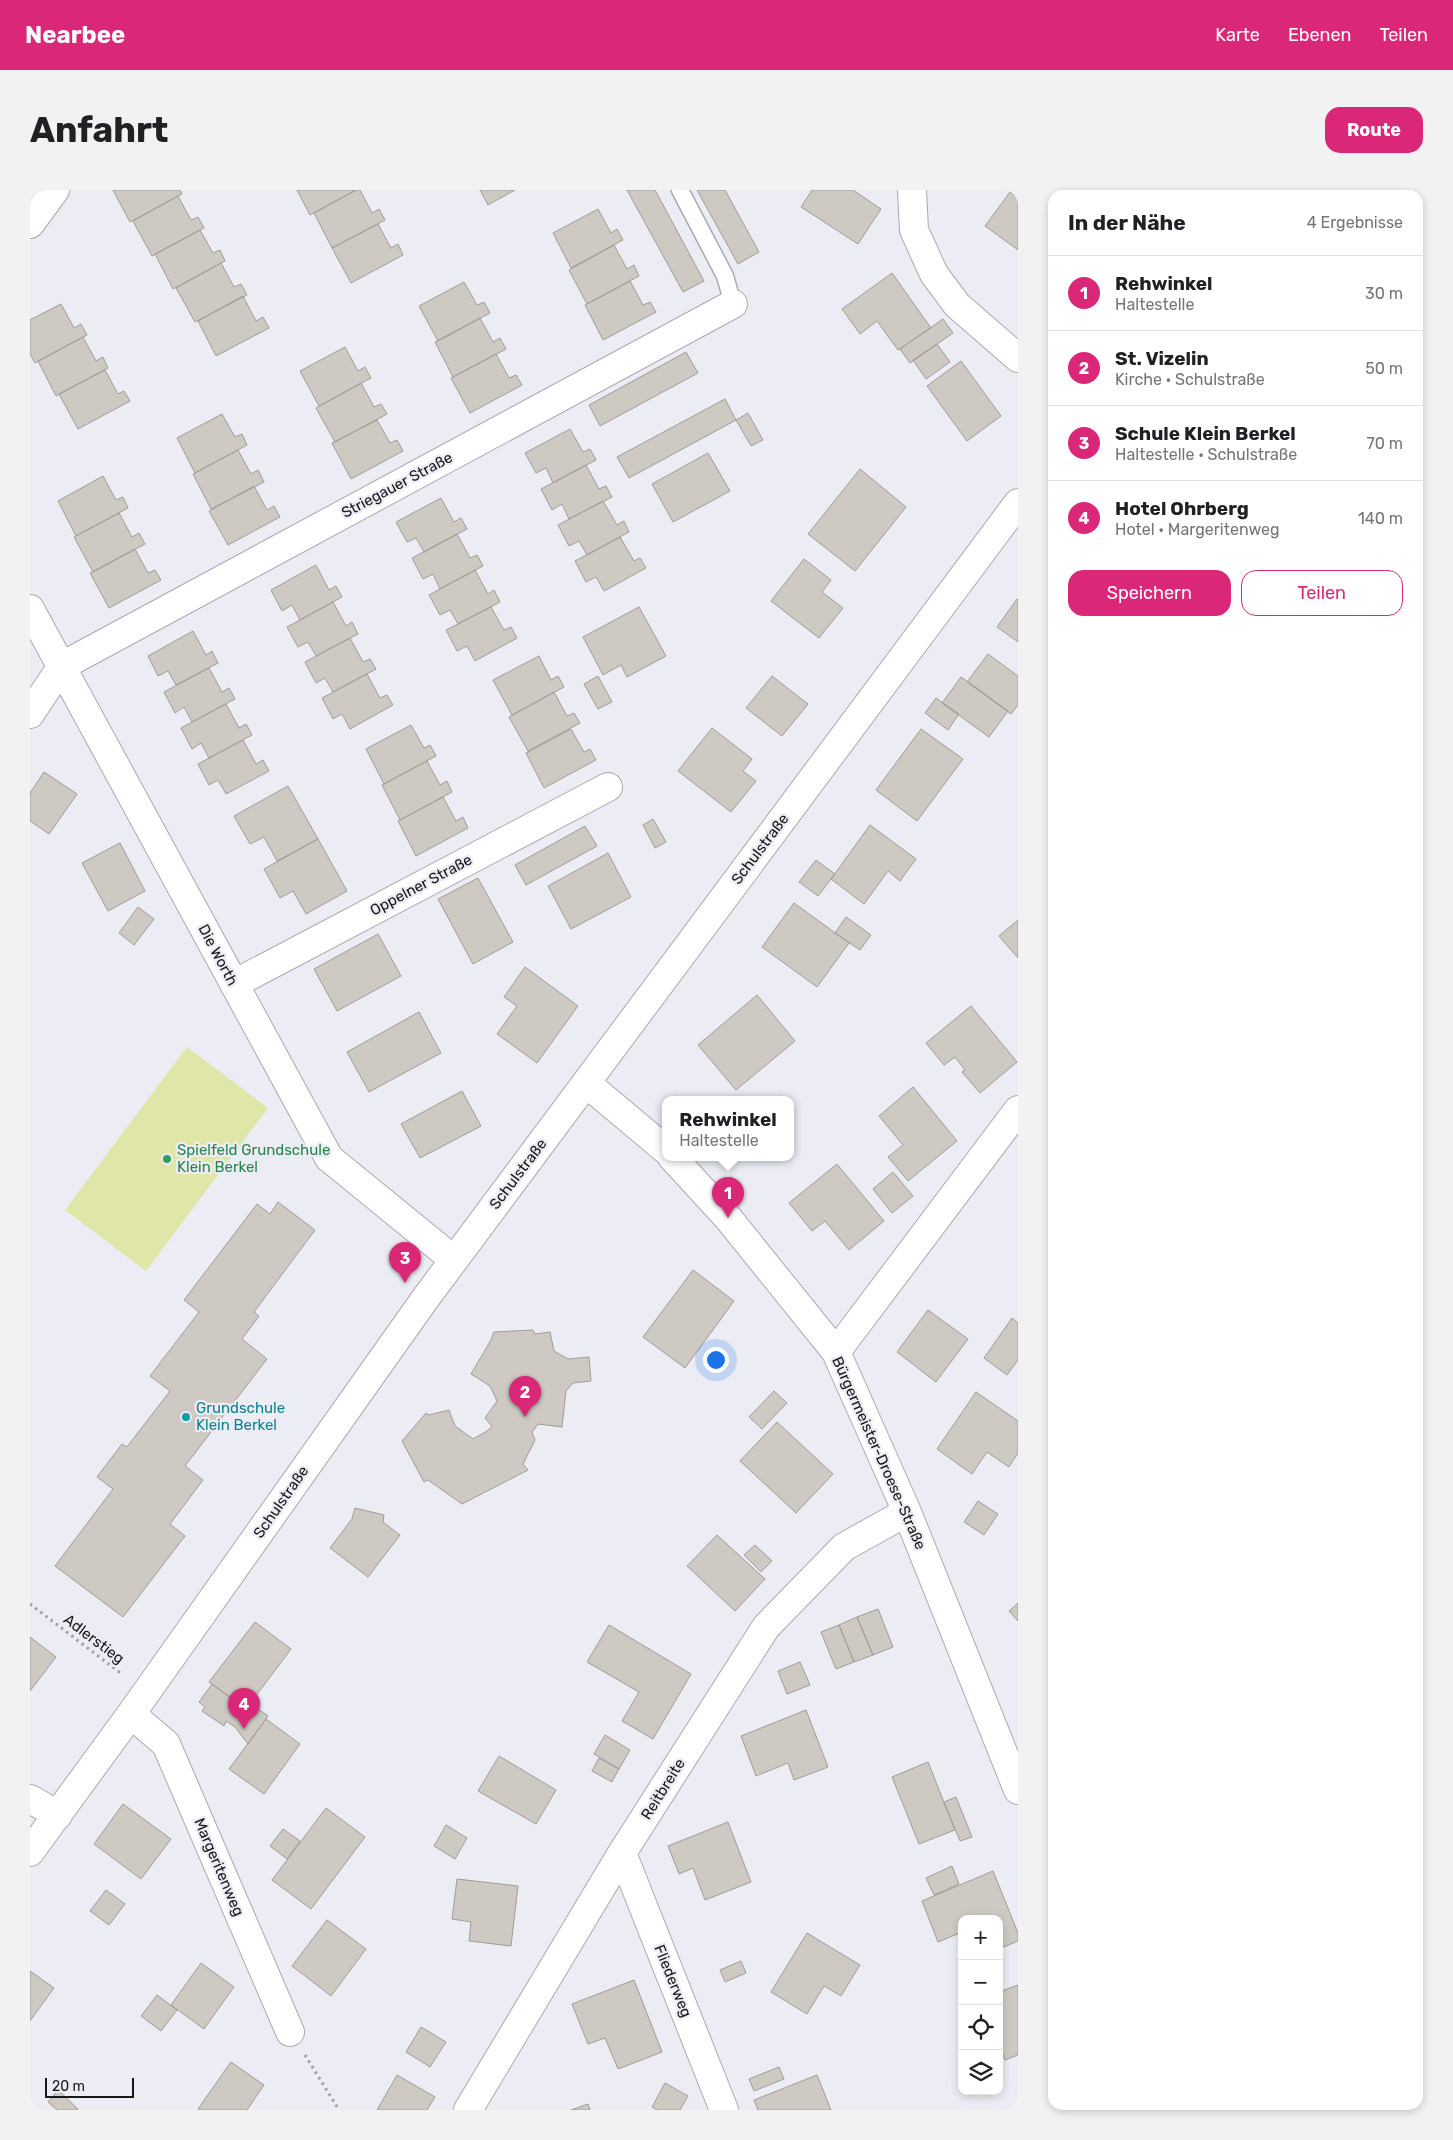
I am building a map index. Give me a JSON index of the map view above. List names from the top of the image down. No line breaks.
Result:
{"streets":{"street":["Striegauer Straße","Schulstraße","Oppelner Straße","Die Worth","Bürgermeister-Droese-Straße","Reitbreite","Margeritenweg","Fliederweg"],"path":["Adlerstieg"]},"crossings":[["Striegauer Straße","Die Worth"],["Schulstraße","Die Worth"],["Schulstraße","Adlerstieg"],["Schulstraße","Margeritenweg"],["Oppelner Straße","Die Worth"],["Bürgermeister-Droese-Straße","Reitbreite"],["Adlerstieg","Margeritenweg"],["Reitbreite","Fliederweg"]],"places":["Spielfeld Grundschule Klein Berkel","Grundschule Klein Berkel"],"scale_bar":"20 m","page":{"header":"Nearbee","nav":["Karte","Ebenen","Teilen"],"buttons":["Route",["Speichern","Teilen"]],"title":"Anfahrt","heading":["In der Nähe","4 Ergebnisse"],"list":[{"mark":"1","name":"Rehwinkel","note":"Haltestelle","value":"30 m"},{"mark":"2","name":"St. Vizelin","note":"Kirche · Schulstraße","value":"50 m"},{"mark":"3","name":"Schule Klein Berkel","note":"Haltestelle · Schulstraße","value":"70 m"},{"mark":"4","name":"Hotel Ohrberg","note":"Hotel · Margeritenweg","value":"140 m"}],"popup":["Rehwinkel","Haltestelle"],"pins":["1","3","2","4"],"map_buttons":["+","−"],"scale":"20 m"}}
